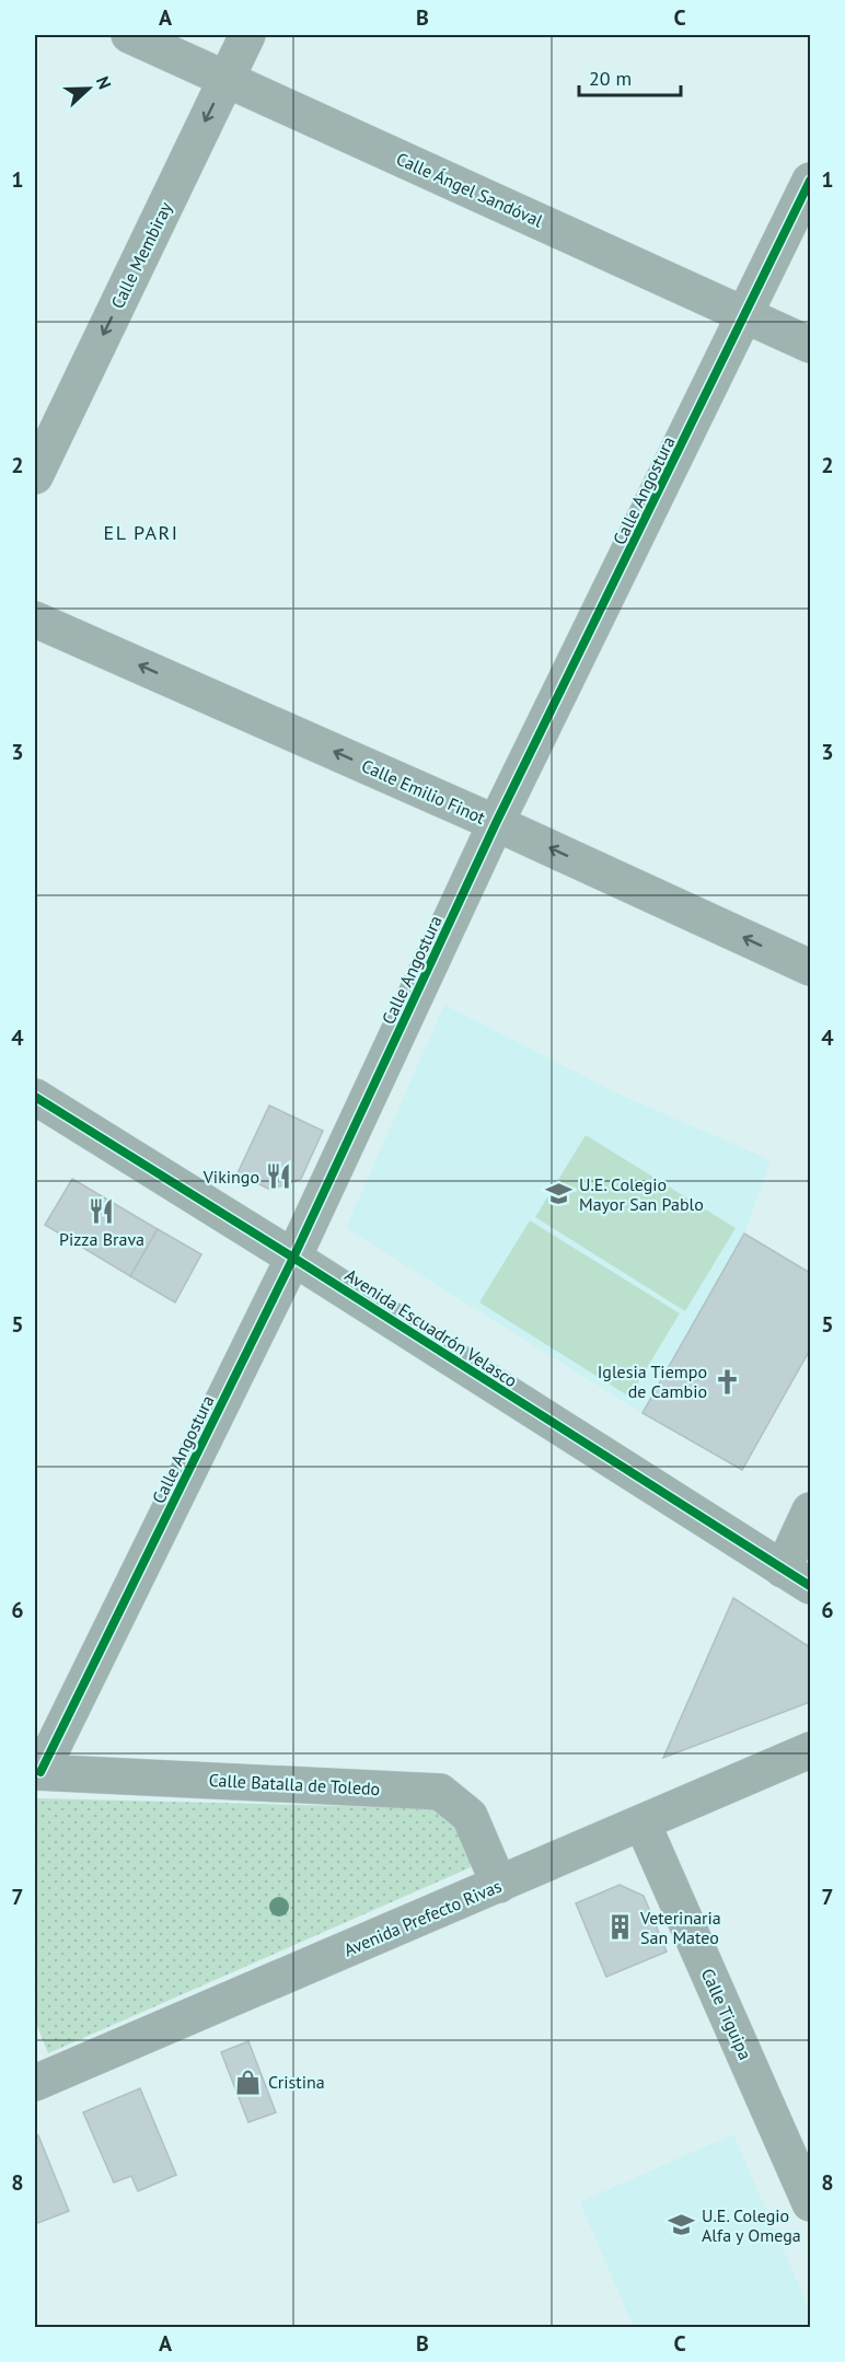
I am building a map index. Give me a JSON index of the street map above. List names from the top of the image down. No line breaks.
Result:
{"streets":{"street":["Calle Ángel Sandóval","Calle Membiray","Calle Angostura","Calle Emilio Finot","Avenida Escuadrón Velasco","Calle Batalla de Toledo","Avenida Prefecto Rivas","Calle Tiguipa"]},"crossings":[["Calle Ángel Sandóval","Calle Membiray"],["Calle Ángel Sandóval","Calle Angostura"],["Calle Angostura","Calle Emilio Finot"],["Calle Angostura","Avenida Escuadrón Velasco"],["Calle Angostura","Calle Batalla de Toledo"],["Calle Batalla de Toledo","Avenida Prefecto Rivas"],["Avenida Prefecto Rivas","Calle Tiguipa"]],"one_way":["Calle Membiray","Calle Emilio Finot"],"districts":["EL PARI"],"places":{"restaurant":["Vikingo","Pizza Brava"],"school or university":["U.E. Colegio Mayor San Pablo","U.E. Colegio Alfa y Omega"],"church":["Iglesia Tiempo de Cambio"],"building":["Veterinaria San Mateo"],"shop":["Cristina"]},"scale_bar":"20 m","north":"right","grid":{"columns":["A","B","C"],"rows":["1","2","3","4","5","6","7","8"]}}
